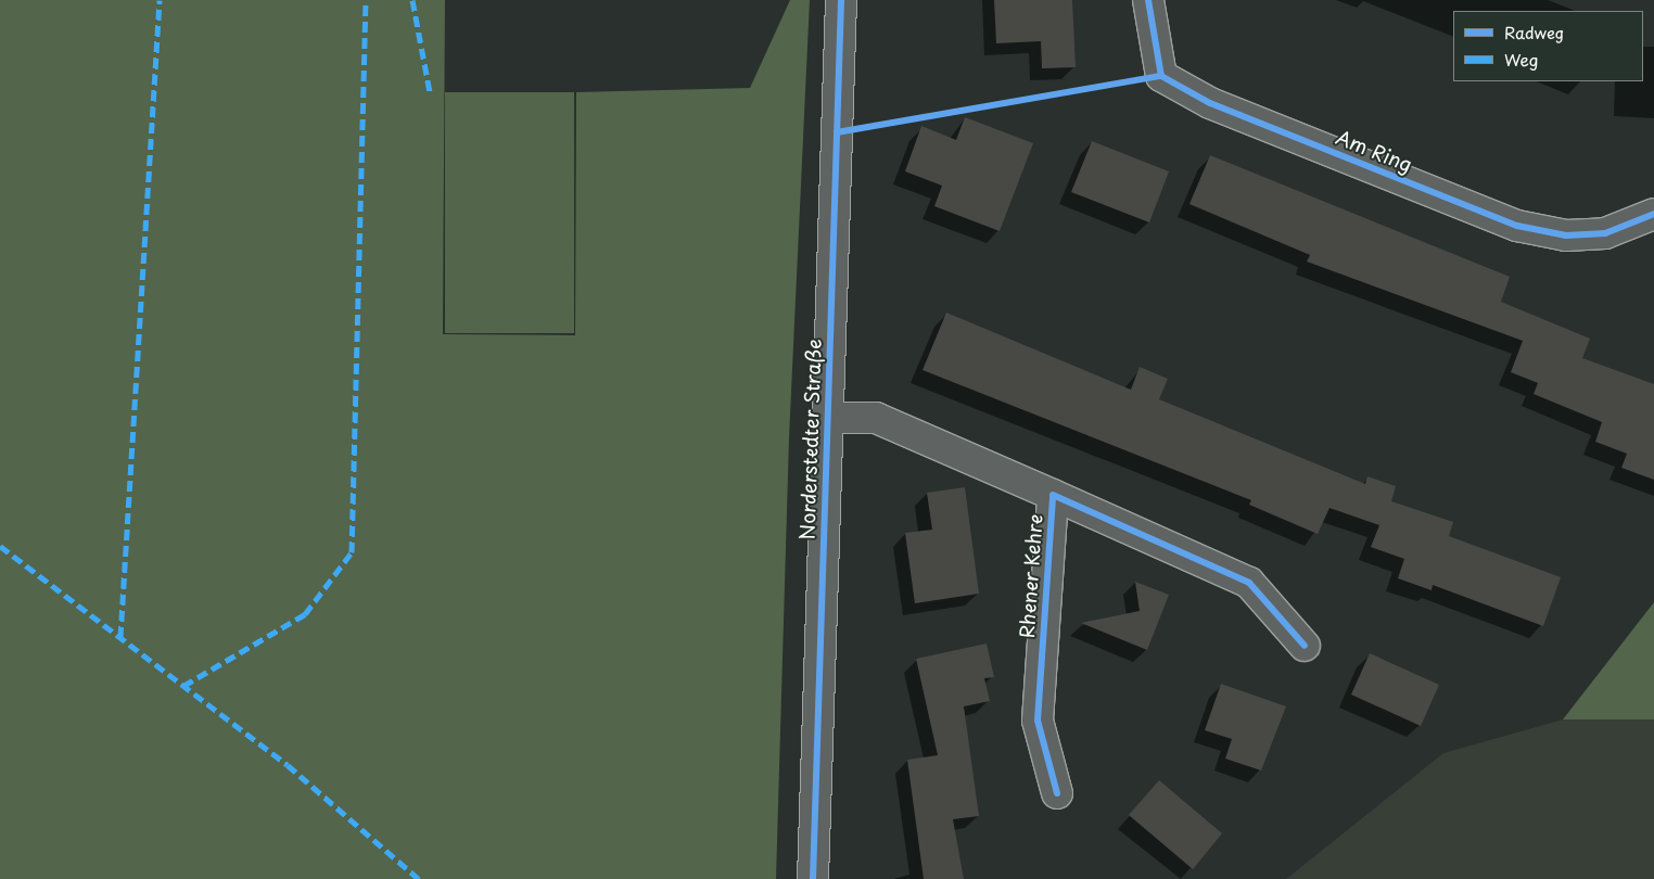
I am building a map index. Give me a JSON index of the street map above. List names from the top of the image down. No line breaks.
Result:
{"streets":{"street":["Am Ring","Norderstedter Straße","Rhener Kehre"]},"crossings":[["Norderstedter Straße","Rhener Kehre"]],"legend":["Radweg","Weg"]}
